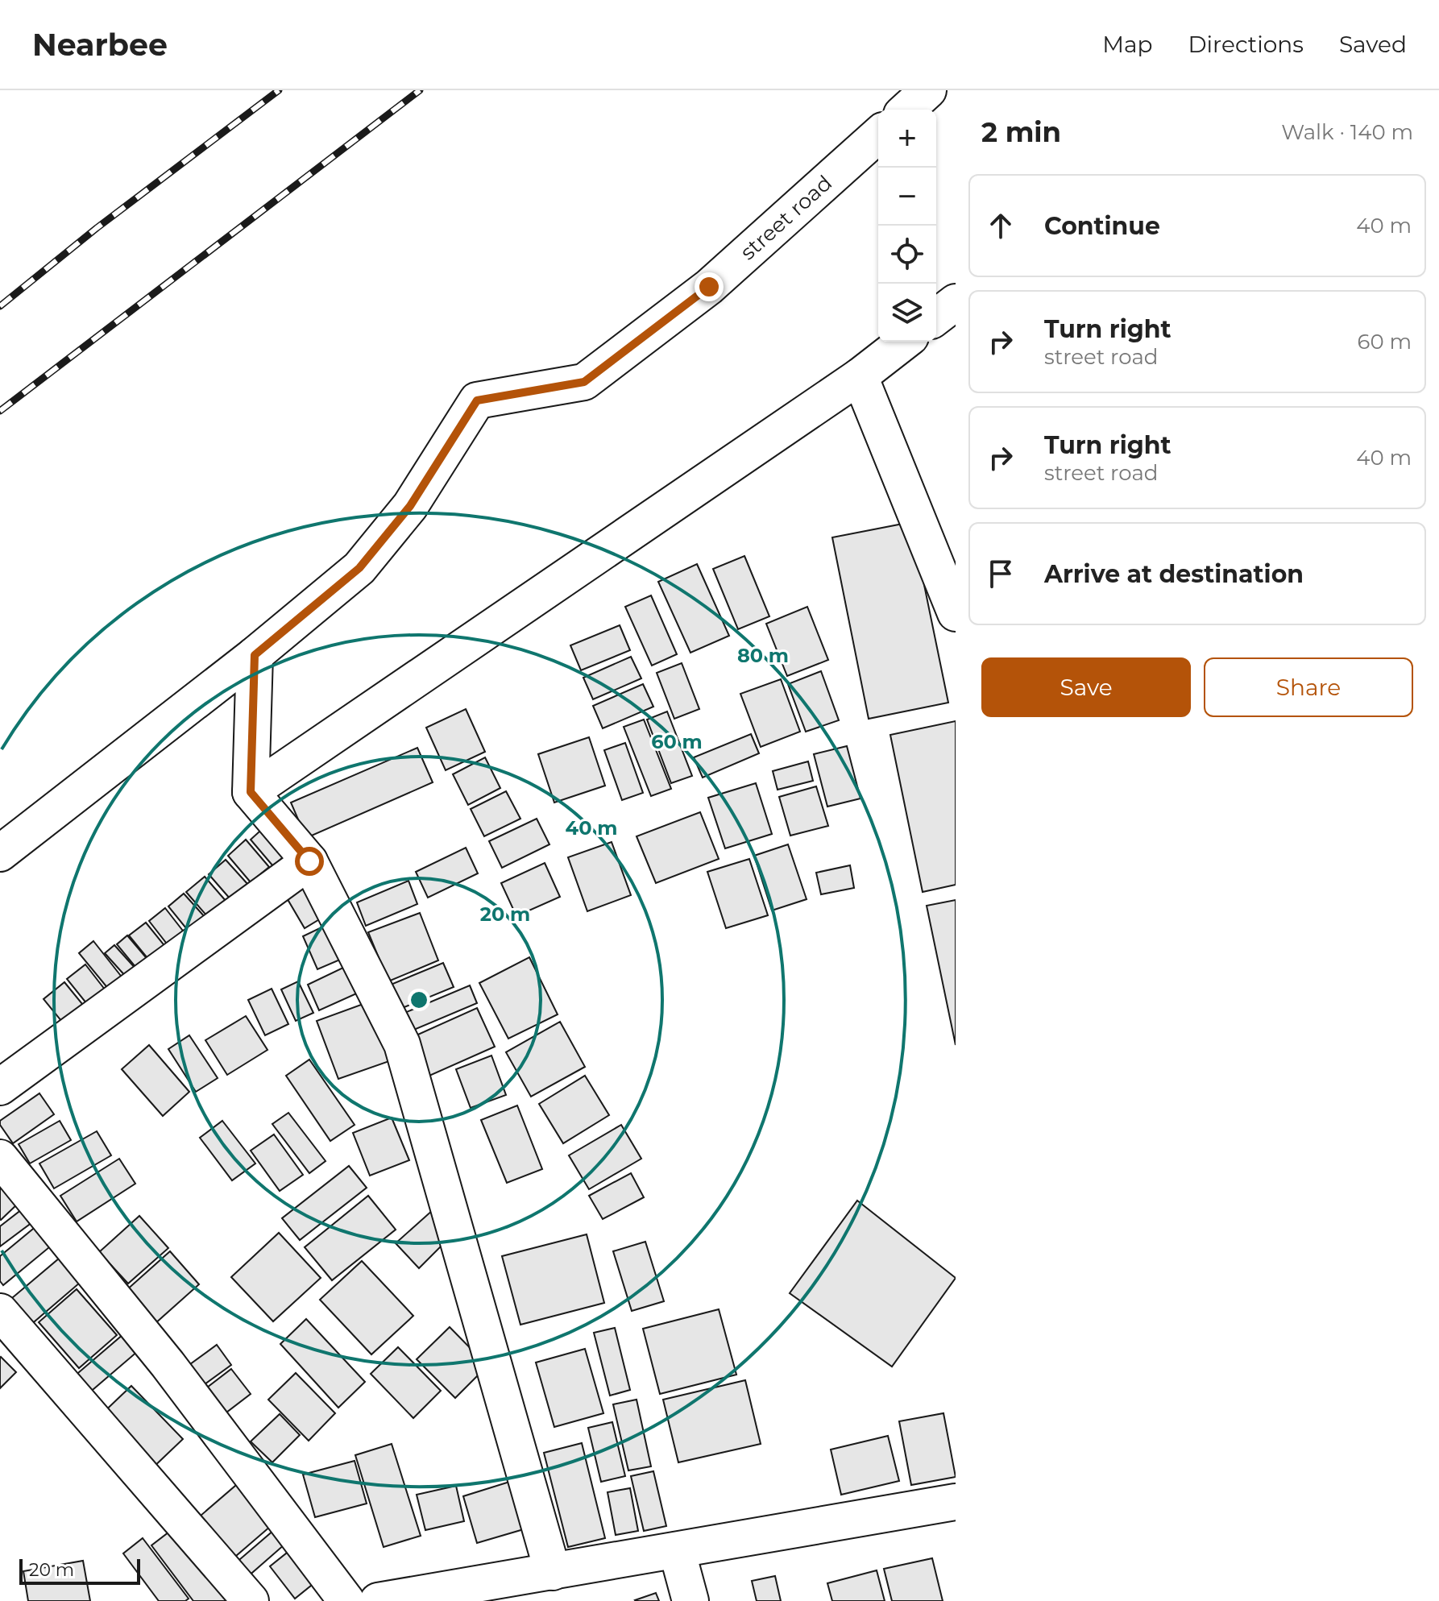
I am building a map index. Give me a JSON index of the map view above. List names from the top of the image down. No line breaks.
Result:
{"streets":{"street":["street road"]},"scale_bar":"20 m","page":{"header":"Nearbee","nav":["Map","Directions","Saved"],"heading":["2 min","Walk · 140 m"],"map_buttons":["+","−"],"list":[["Continue","40 m"],["Turn right","street road","60 m"],["Turn right","street road","40 m"],"Arrive at destination"],"buttons":["Save","Share"],"scale":"20 m"},"rings":["80 m","60 m","40 m","20 m"]}
